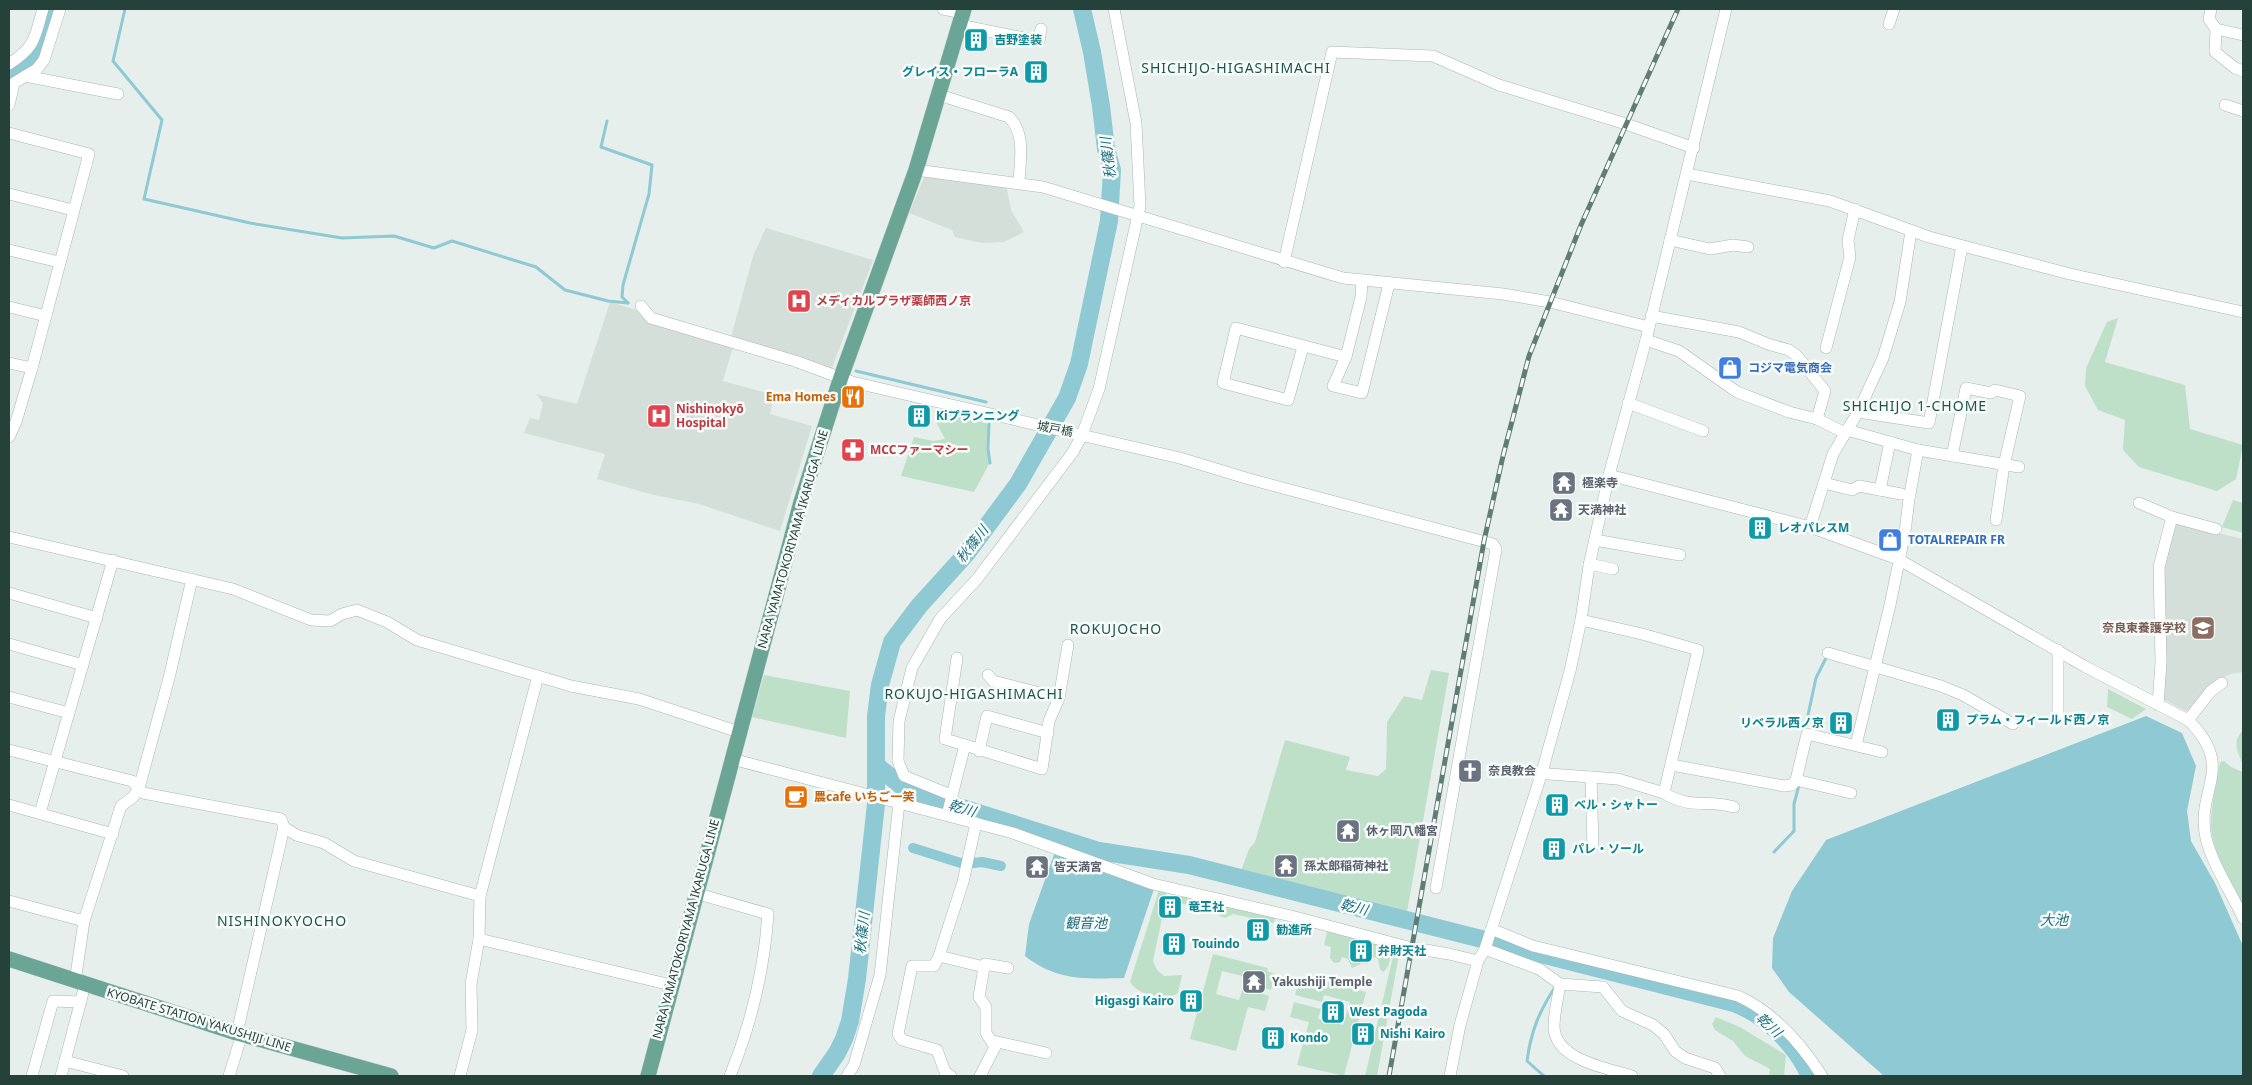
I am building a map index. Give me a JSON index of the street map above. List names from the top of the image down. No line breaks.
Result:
{"streets":{"main road":["NARA YAMATOKORIYAMA IKARUGA LINE","KYOBATE STATION YAKUSHIJI LINE"],"street":["城戸橋"]},"crossings":[["城戸橋","NARA YAMATOKORIYAMA IKARUGA LINE"]],"districts":["SHICHIJO-HIGASHIMACHI","SHICHIJO 1-CHOME","ROKUJOCHO","ROKUJO-HIGASHIMACHI","NISHINOKYOCHO"],"water":["秋篠川","乾川","大池","観音池"],"places":{"building":["吉野塗装","グレイス・フローラA","Kiプランニング","レオパレスM","プラム・フィールド西ノ京","リベラル西ノ京","ベル・シャトー","パレ・ソール","竜王社","勧進所","Touindo","弁財天社","Higasgi Kairo","West Pagoda","Nishi Kairo","Kondo"],"hospital":["メディカルプラザ薬師西ノ京","Nishinokyō Hospital"],"shop":["コジマ電気商会","TOTALREPAIR FR"],"restaurant":["Ema Homes"],"pharmacy":["MCCファーマシー"],"temple":["極楽寺","天満神社","休ヶ岡八幡宮","孫太郎稲荷神社","皆天満宮","Yakushiji Temple"],"school or university":["奈良東養護学校"],"church":["奈良教会"],"cafe":["農cafe いちご一笑"]}}
